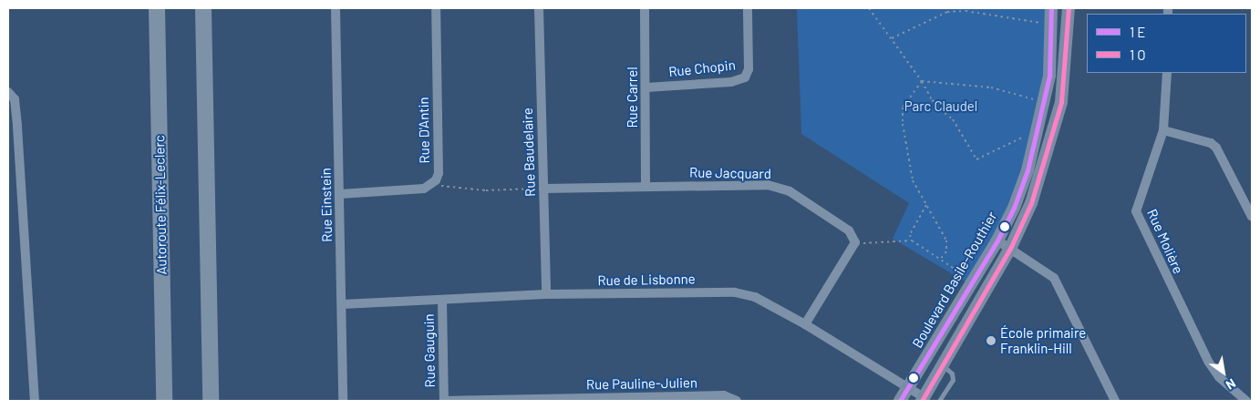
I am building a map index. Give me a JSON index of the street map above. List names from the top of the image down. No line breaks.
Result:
{"streets":{"highway":["Autoroute Félix-Leclerc"],"street":["Rue Chopin","Rue Carrel","Rue D'Antin","Rue Baudelaire","Rue Jacquard","Rue Einstein","Rue Molière","Rue de Lisbonne","Boulevard Basile-Routhier","Rue Gauguin","Rue Pauline-Julien"]},"crossings":[["Rue Chopin","Rue Carrel"],["Rue Carrel","Rue Jacquard"],["Rue D'Antin","Rue Einstein"],["Rue Baudelaire","Rue Jacquard"],["Rue Baudelaire","Rue de Lisbonne"],["Rue Einstein","Rue de Lisbonne"],["Rue de Lisbonne","Boulevard Basile-Routhier"],["Rue de Lisbonne","Rue Gauguin"],["Rue Gauguin","Rue Pauline-Julien"]],"parks":["Parc Claudel"],"places":["École primaire Franklin-Hill"],"legend":["1 E","1 O"],"north":"bottom right"}
